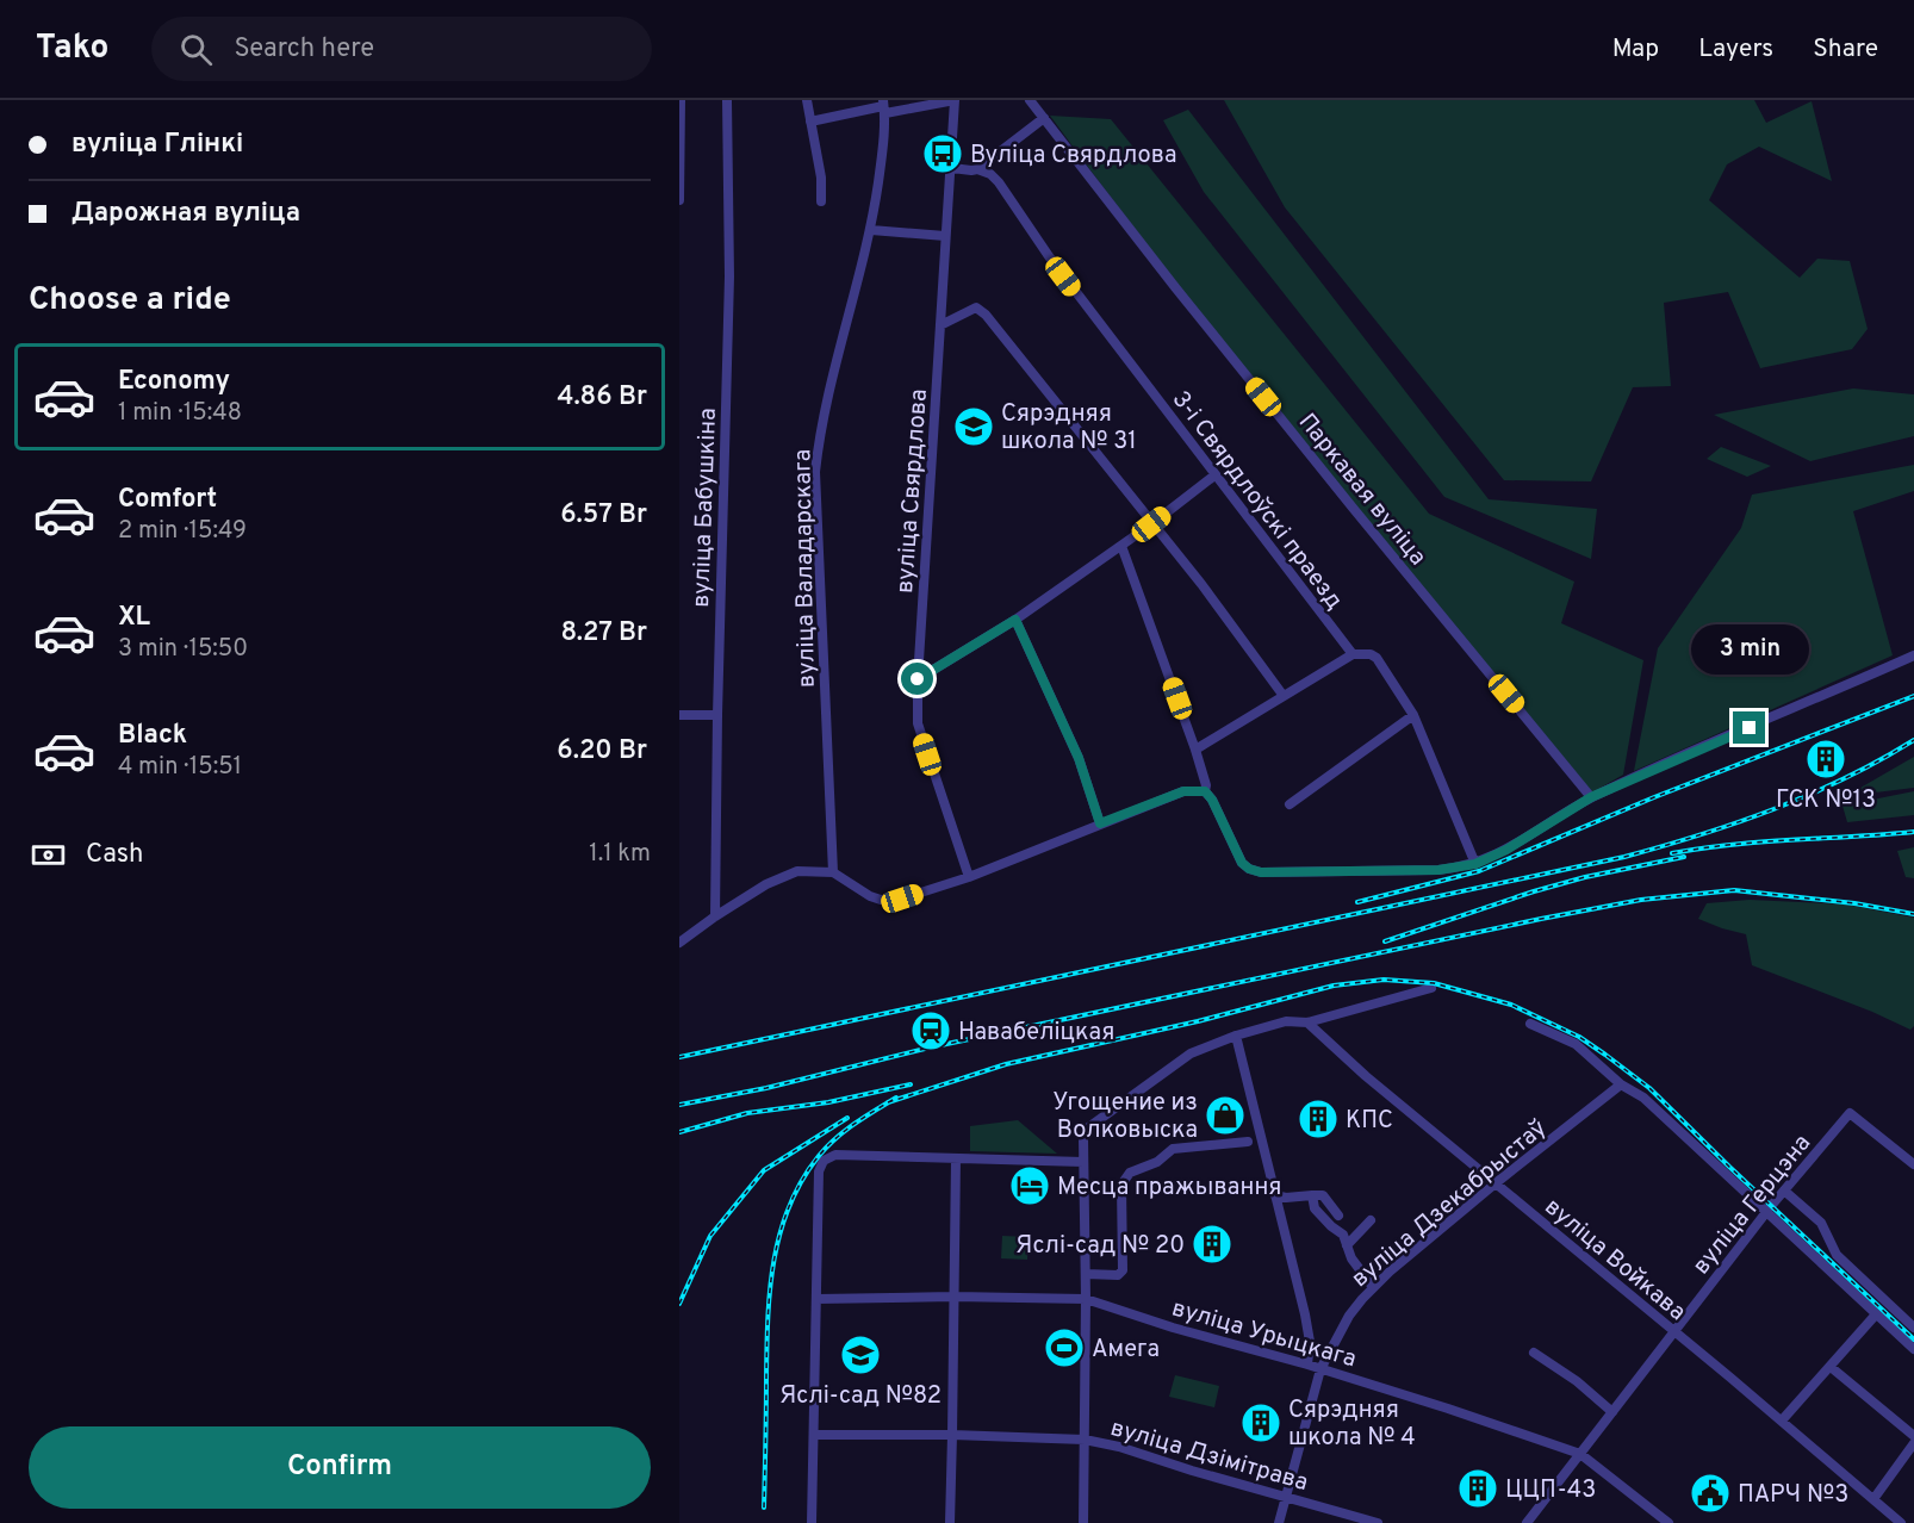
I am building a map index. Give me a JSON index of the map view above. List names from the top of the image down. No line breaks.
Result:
{"streets":{"street":["Паркавая вуліца","вуліца Свярдлова","3-і Свярдлоўскі праезд","вуліца Бабушкіна","вуліца Валадарскага","вуліца Дзекабрыстаў","вуліца Герцэна","вуліца Войкава","вуліца Урыцкага","вуліца Дзімітрава"]},"crossings":[["вуліца Дзекабрыстаў","вуліца Войкава"],["вуліца Дзекабрыстаў","вуліца Урыцкага"],["вуліца Дзекабрыстаў","вуліца Дзімітрава"],["вуліца Герцэна","вуліца Войкава"],["вуліца Герцэна","вуліца Урыцкага"]],"places":{"bus stop":["Вуліца Свярдлова"],"school or university":["Сярэдняя школа № 31","Яслі-сад №82"],"building":["ГСК №13","КПС","Яслі-сад № 20","Сярэдняя школа № 4","ЦЦП-43"],"station":["Навабеліцкая"],"shop":["Угощение из Волковыска"],"hotel":["Месца пражывання"],"sports":["Амега"],"public building":["ПАРЧ №3"]},"page":{"header":"Tako","search":"Search here","nav":["Map","Layers","Share"],"banner":["вуліца Глінкі","Дарожная вуліца"],"heading":"Choose a ride","list":[{"name":"Economy","note":"1 min · 15:48","value":"4.86 Br"},{"name":"Comfort","note":"2 min · 15:49","value":"6.57 Br"},{"name":"XL","note":"3 min · 15:50","value":"8.27 Br"},{"name":"Black","note":"4 min · 15:51","value":"6.20 Br"}],"bubble":"3 min","pay":["Cash","1.1 km"],"buttons":"Confirm"}}
